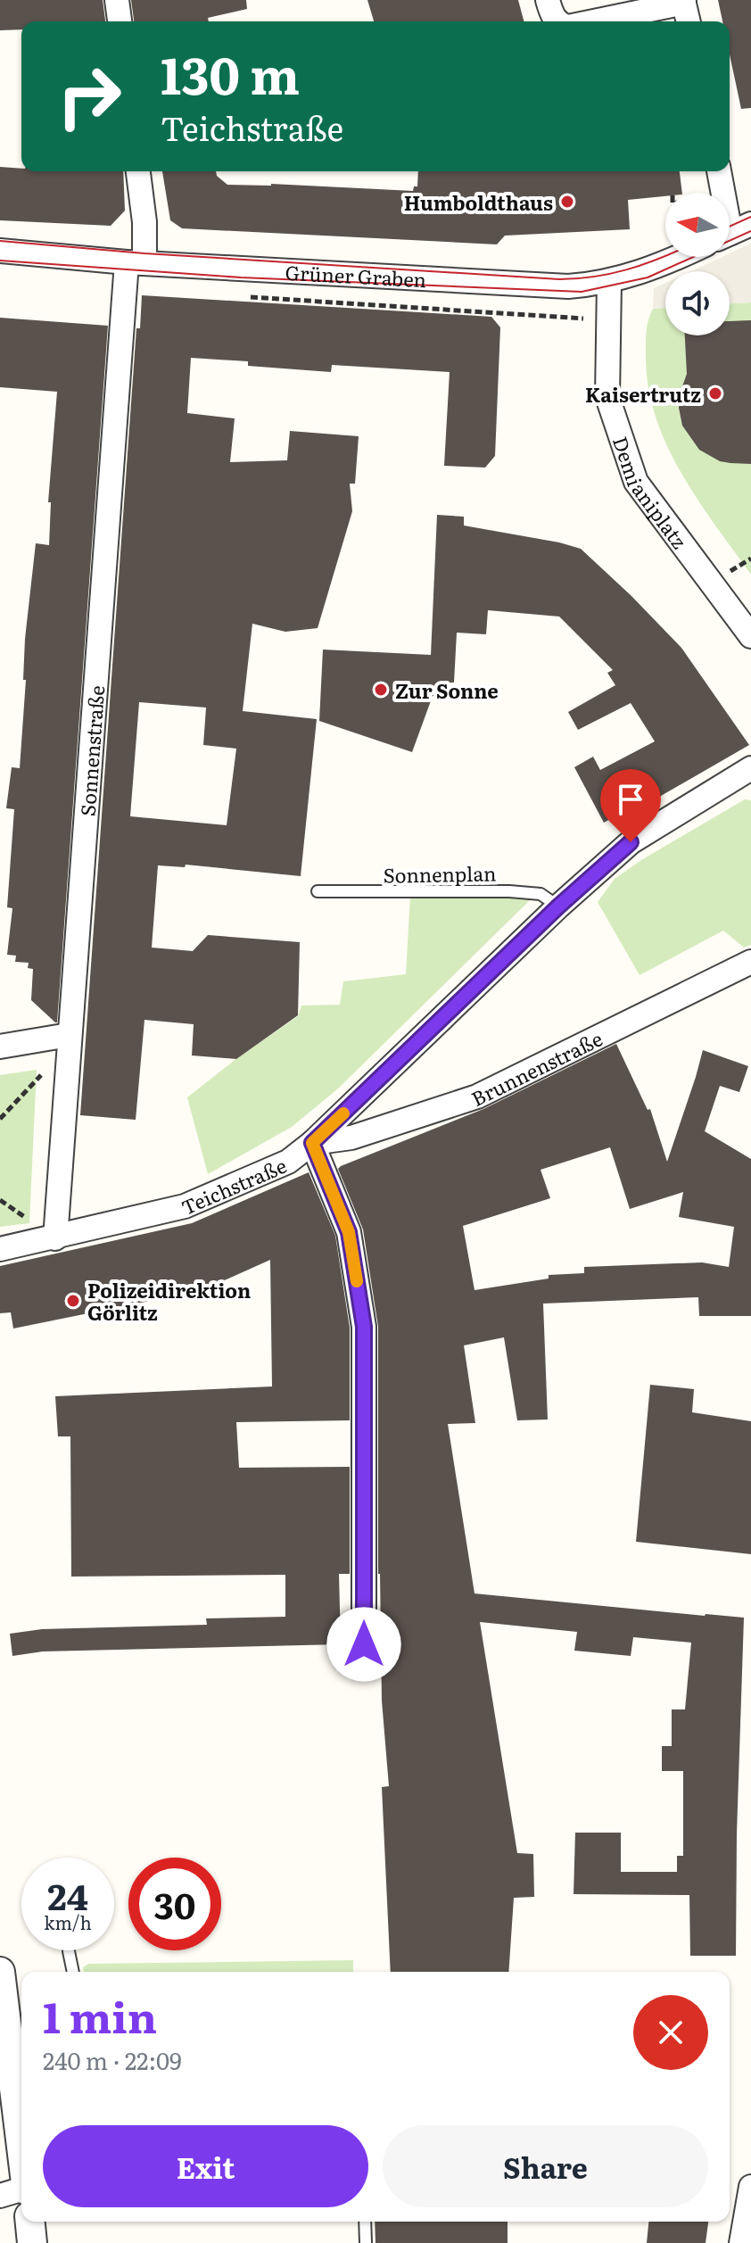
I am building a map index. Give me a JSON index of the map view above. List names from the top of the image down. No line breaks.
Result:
{"streets":{"street":["Grüner Graben","Demianiplatz","Sonnenstraße","Brunnenstraße","Teichstraße"],"lane":["Sonnenplan"]},"crossings":[["Grüner Graben","Demianiplatz"],["Grüner Graben","Sonnenstraße"],["Sonnenstraße","Teichstraße"],["Sonnenplan","Teichstraße"],["Brunnenstraße","Teichstraße"]],"places":["Humboldthaus","Kaisertrutz","Zur Sonne","Polizeidirektion Görlitz"],"north":"left","page":{"turn":["130 m","Teichstraße"],"speed":"24 km/h","limit":"30","heading":["1 min","240 m · 22:09"],"buttons":["Exit","Share"]}}
